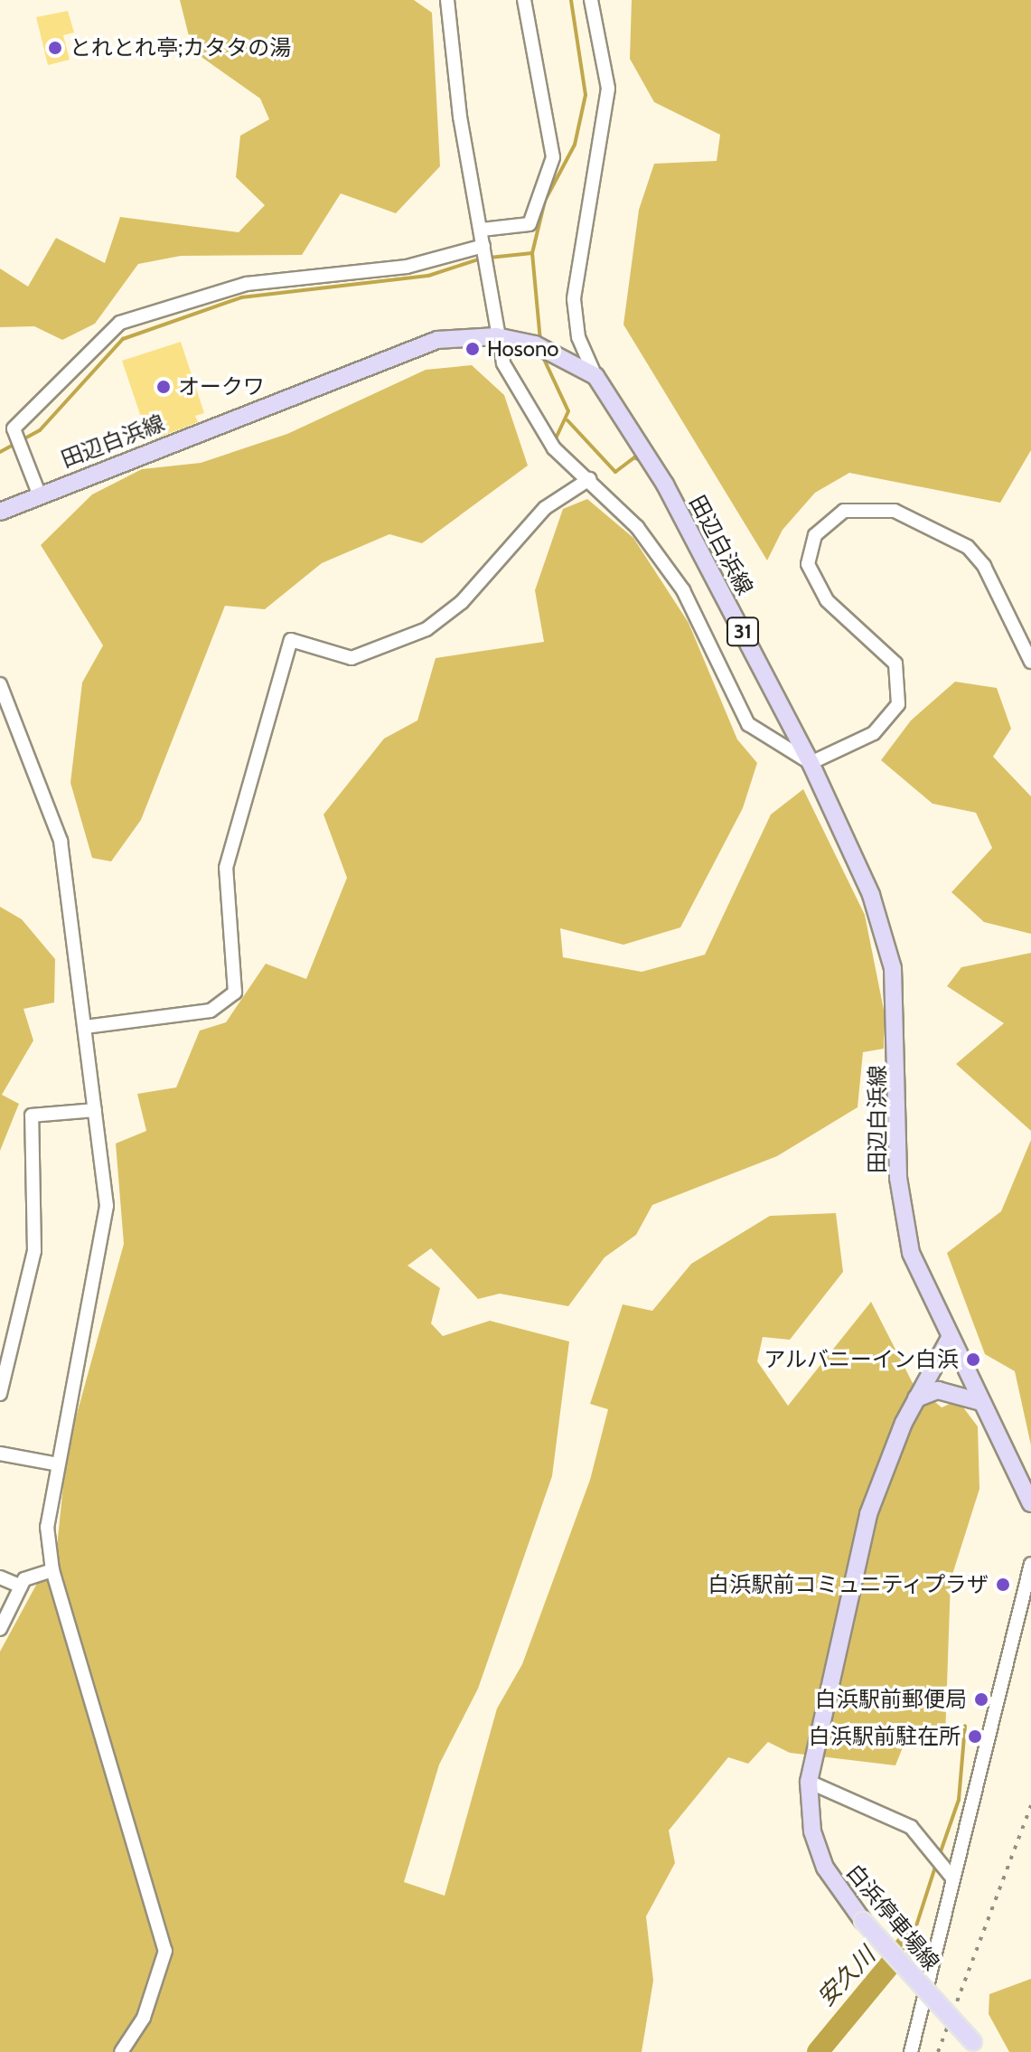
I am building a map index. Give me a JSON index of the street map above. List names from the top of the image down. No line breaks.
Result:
{"streets":{"main road":["田辺白浜線","31","白浜停車場線"]},"crossings":[["田辺白浜線","白浜停車場線"]],"water":["安久川"],"places":["とれとれ亭;カタタの湯","Hosono","オークワ","アルバニーイン白浜","白浜駅前コミュニティプラザ","白浜駅前郵便局","白浜駅前駐在所"]}
